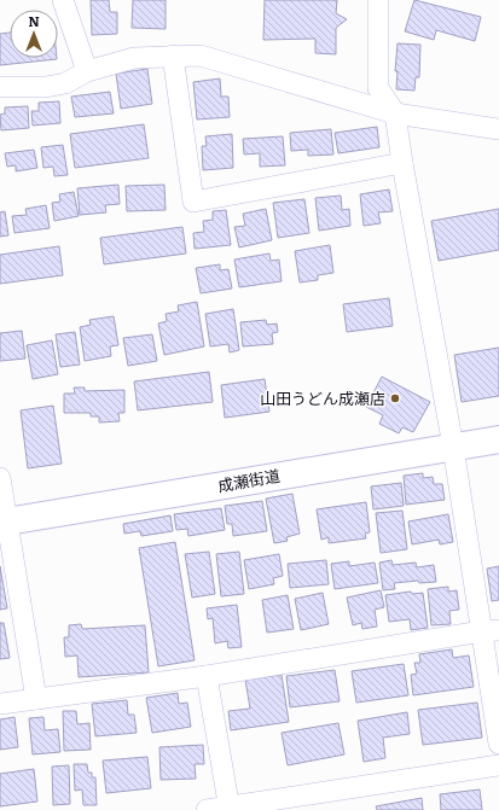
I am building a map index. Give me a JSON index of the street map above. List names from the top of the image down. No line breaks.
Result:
{"streets":{"main road":["成瀬街道"]},"places":["山田うどん成瀬店"],"north":"top"}
